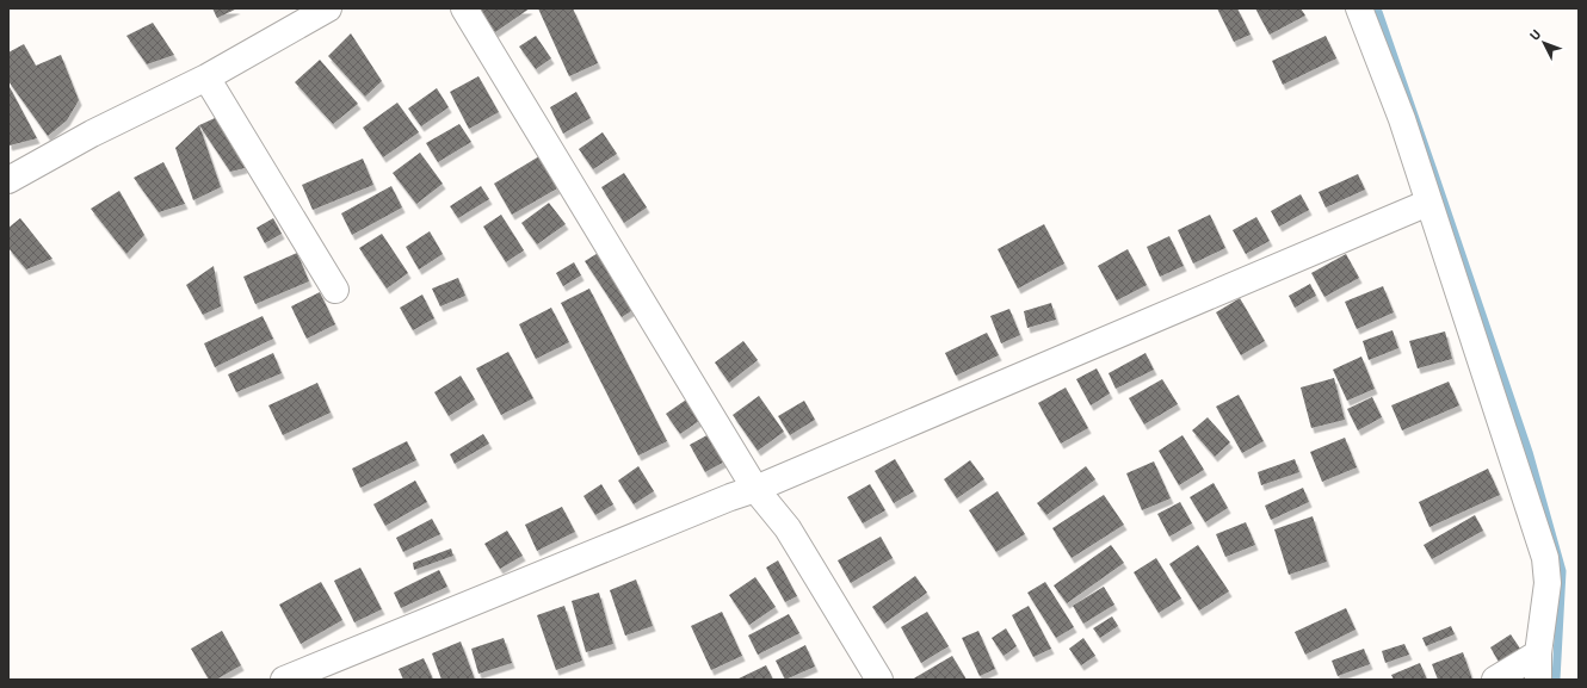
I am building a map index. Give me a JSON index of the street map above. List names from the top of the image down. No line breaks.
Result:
{"north":"top left"}
